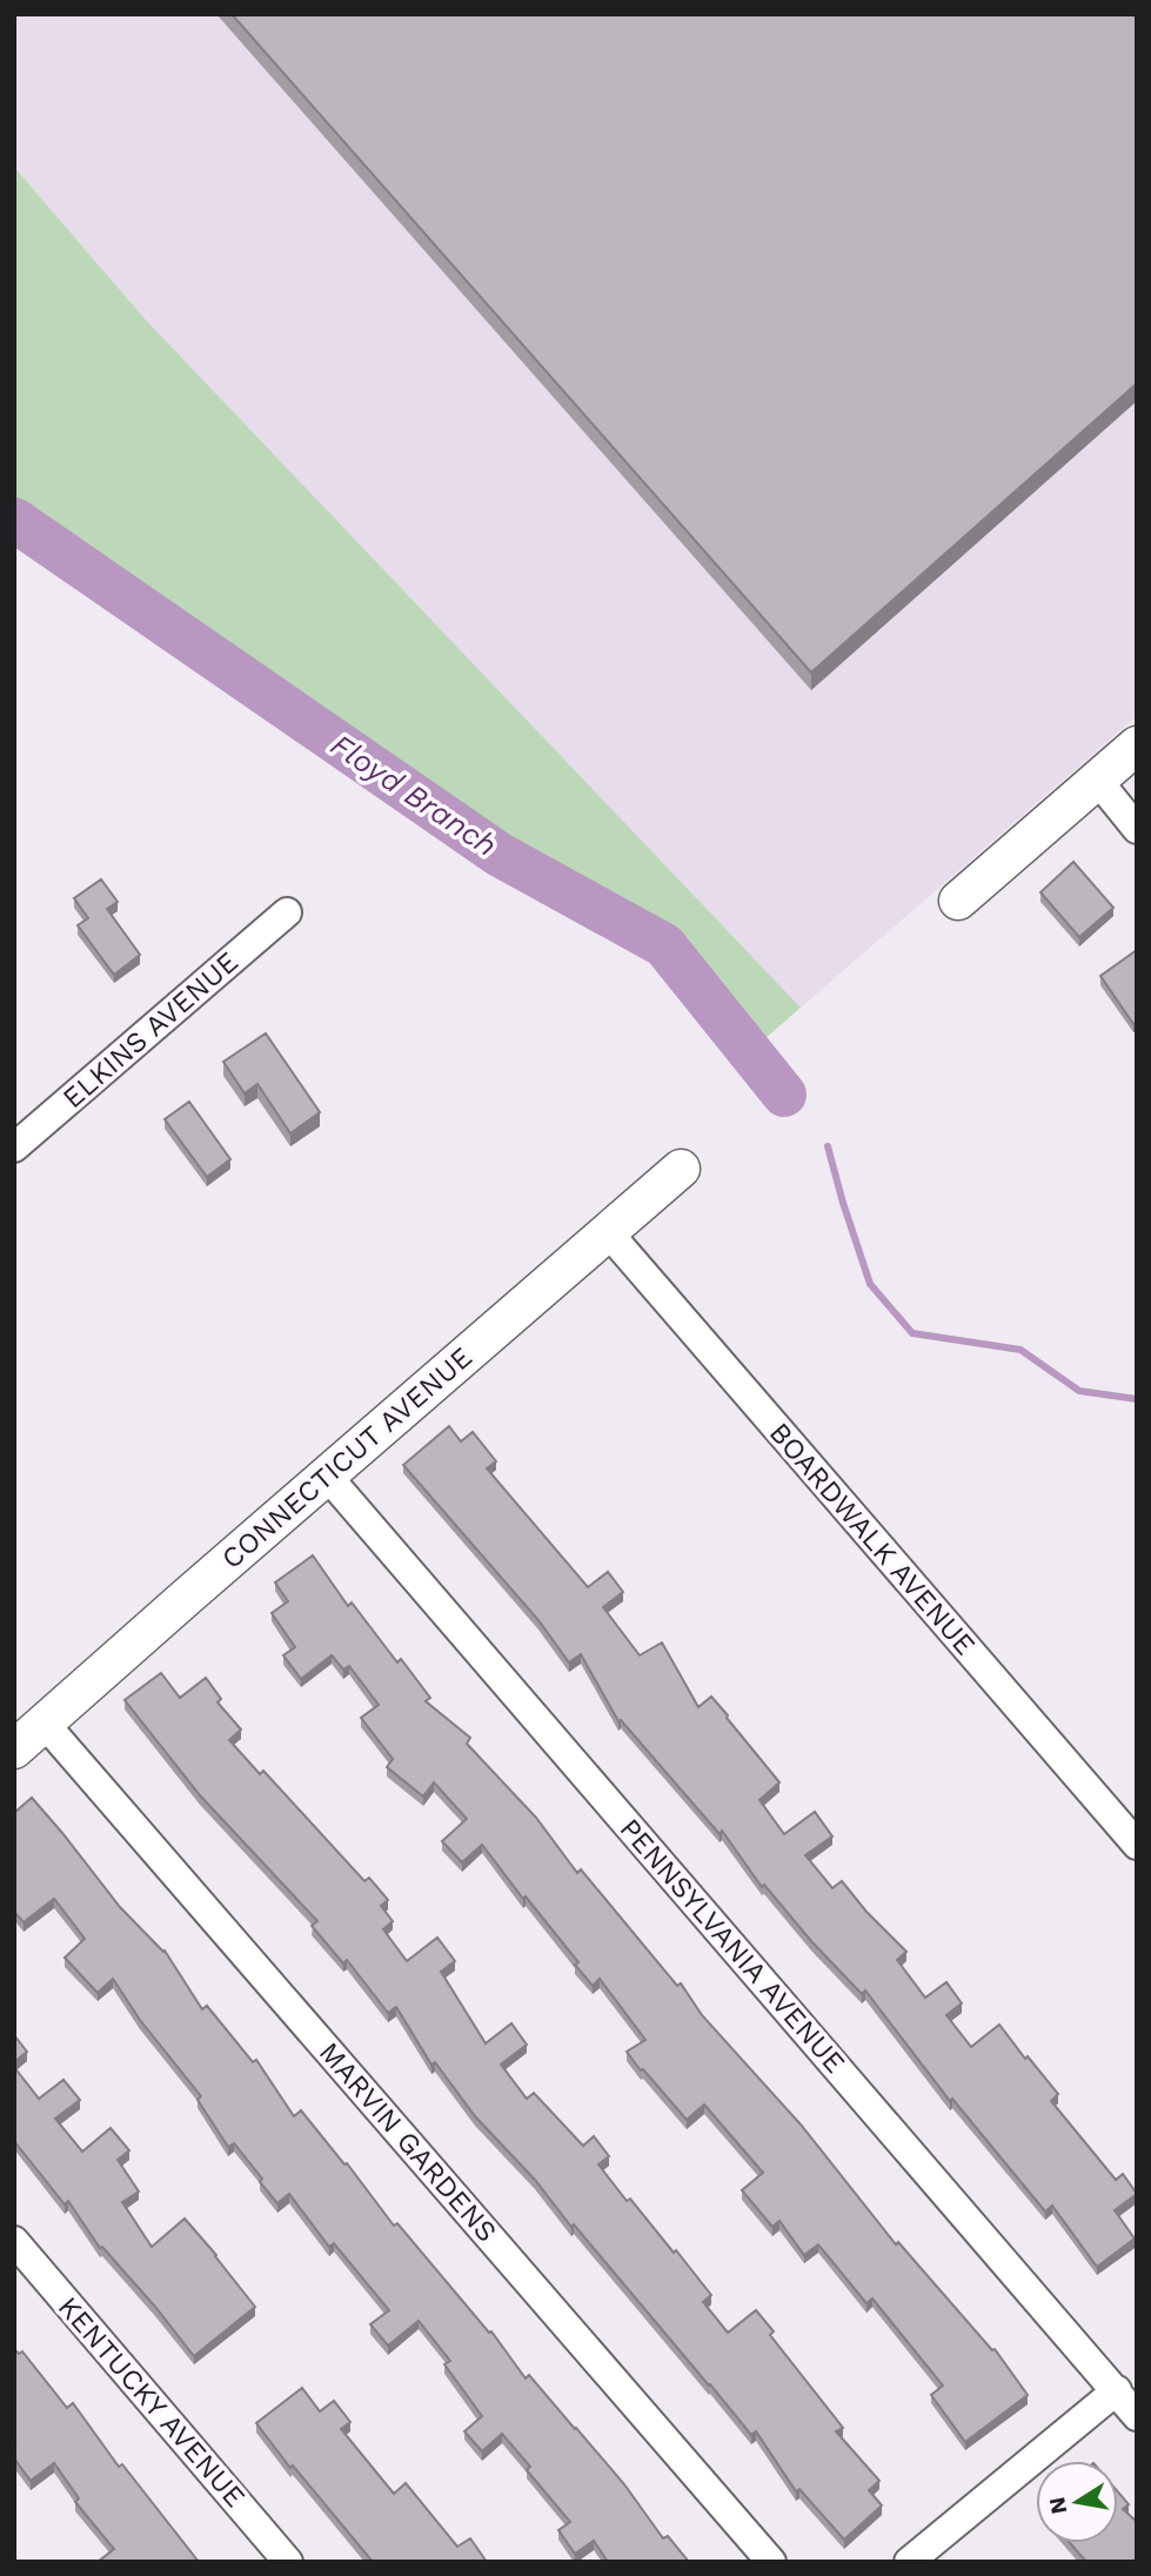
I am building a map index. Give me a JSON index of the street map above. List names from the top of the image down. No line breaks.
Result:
{"streets":{"street":["ELKINS AVENUE","CONNECTICUT AVENUE","BOARDWALK AVENUE","PENNSYLVANIA AVENUE","MARVIN GARDENS","KENTUCKY AVENUE"]},"crossings":[["CONNECTICUT AVENUE","BOARDWALK AVENUE"],["CONNECTICUT AVENUE","PENNSYLVANIA AVENUE"],["CONNECTICUT AVENUE","MARVIN GARDENS"]],"water":["Floyd Branch"],"north":"left"}
